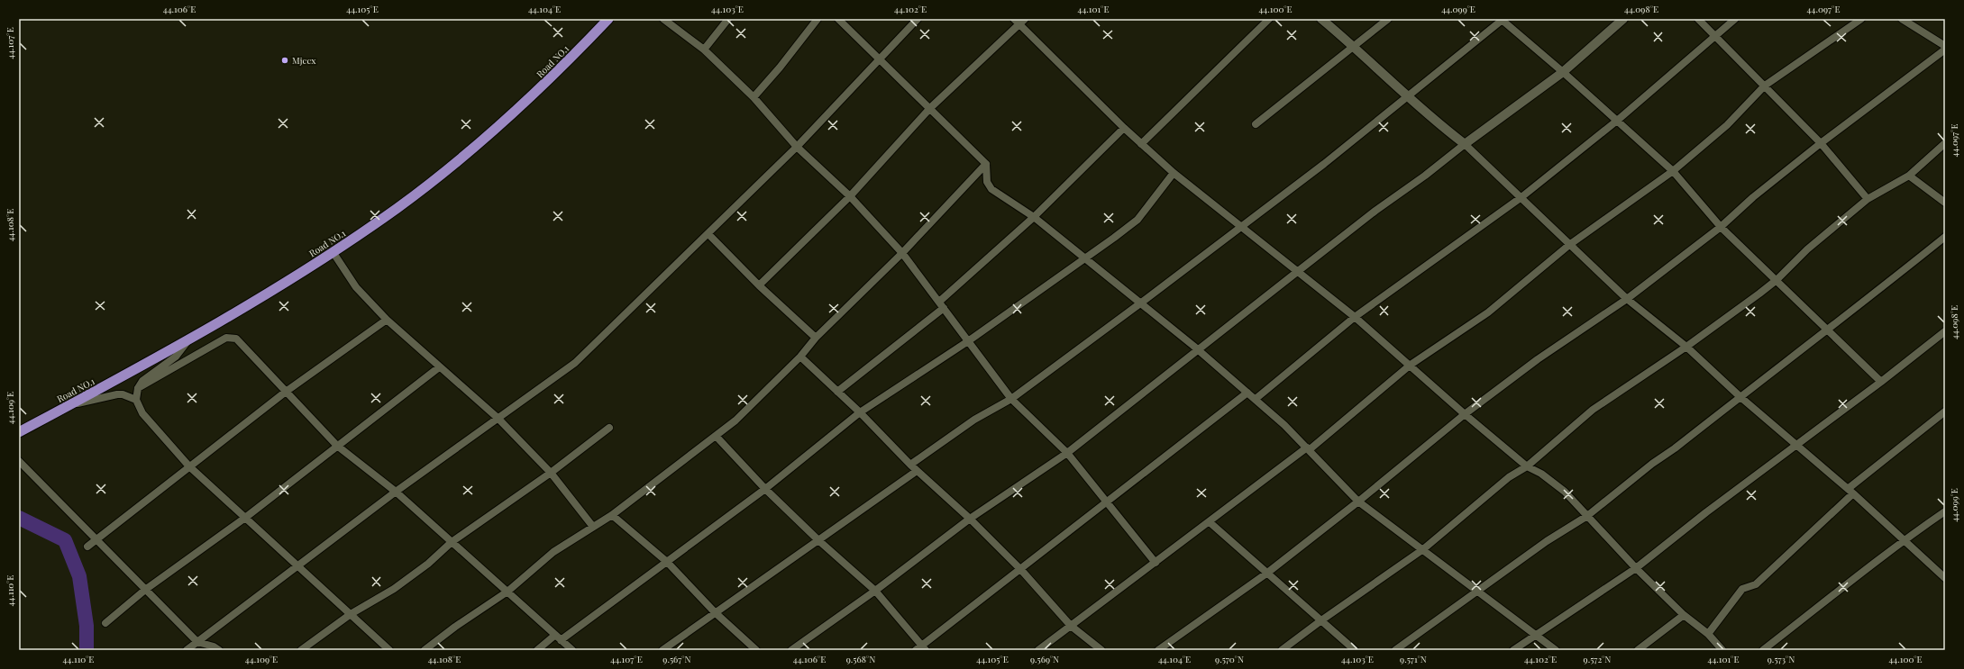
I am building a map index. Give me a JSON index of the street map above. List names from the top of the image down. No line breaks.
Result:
{"streets":{"highway":["Road NO.1"]},"places":["Mjeex"],"coordinates":["44.106°E","44.105°E","44.104°E","44.103°E","44.102°E","44.101°E","44.100°E","44.099°E","44.098°E","44.097°E","44.107°E","44.108°E","44.109°E","44.110°E","9.567°N","9.568°N","9.569°N","9.570°N","9.571°N","9.572°N","9.573°N"]}
